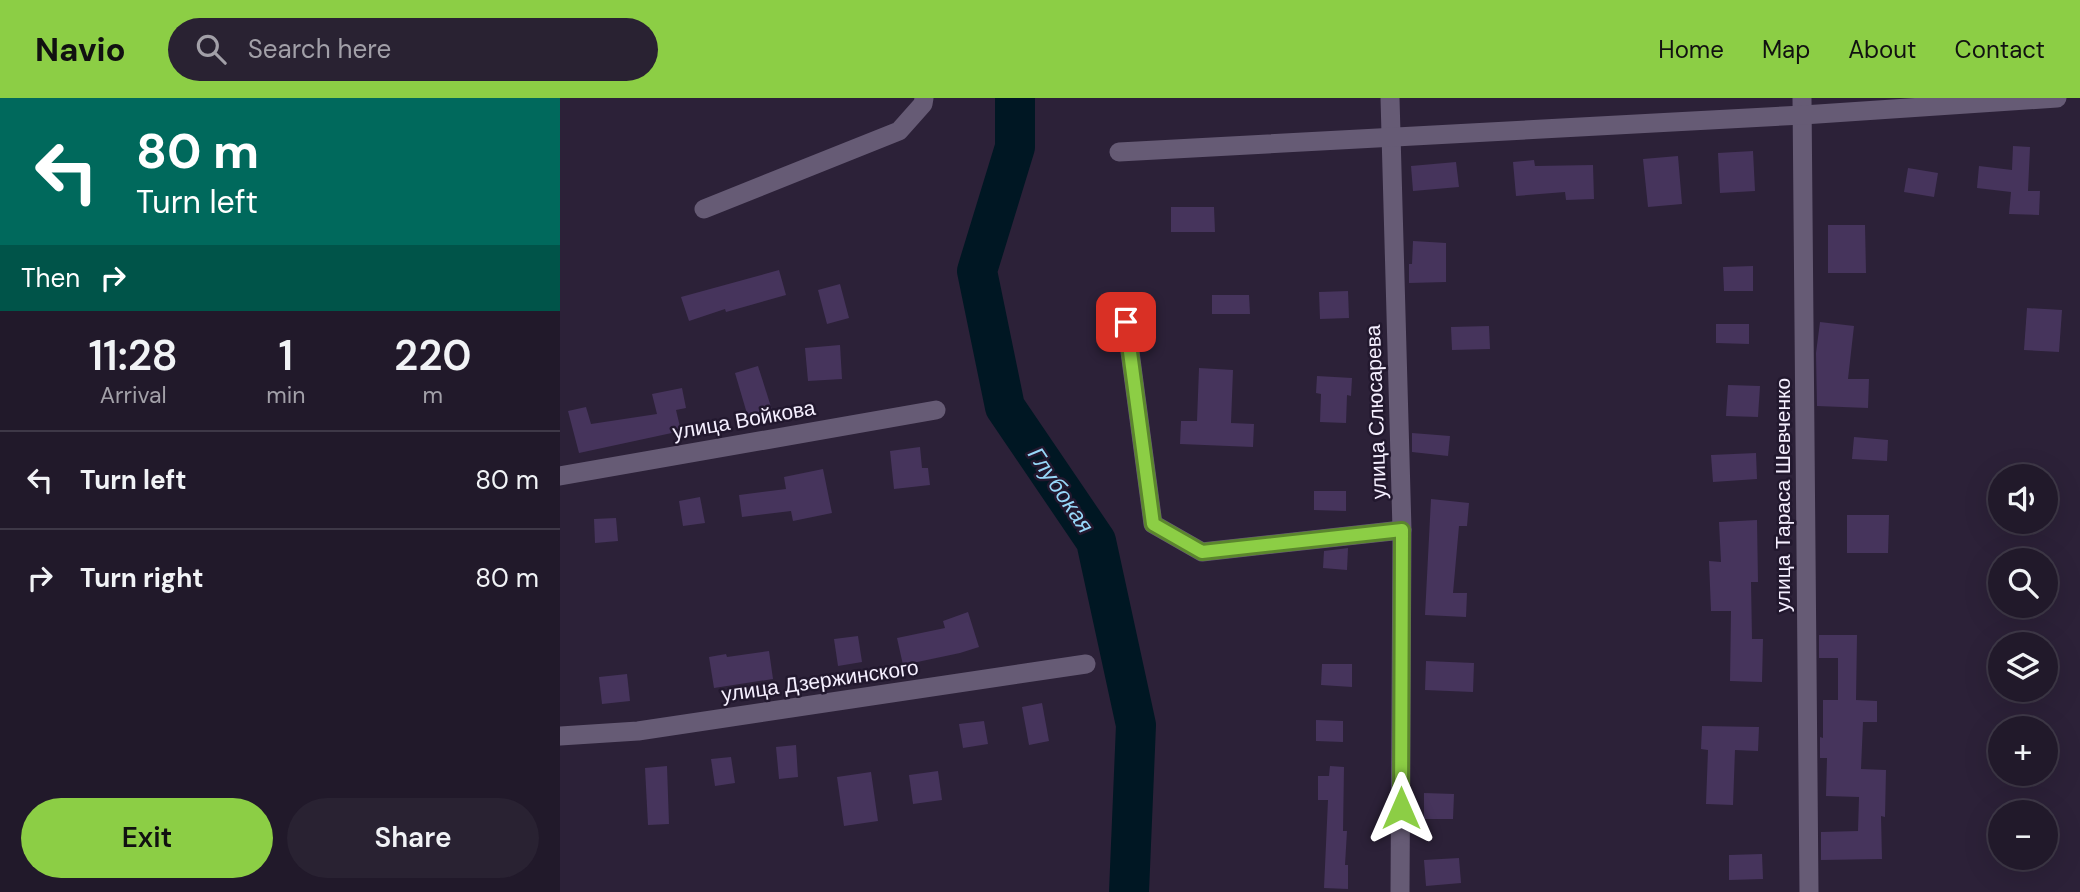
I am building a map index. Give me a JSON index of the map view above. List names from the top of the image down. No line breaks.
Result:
{"streets":{"street":["улица Слюсарева","улица Войкова","улица Тараса Шевченко","улица Дзержинского"]},"water":["Глубокая"],"page":{"header":"Navio","search":"Search here","nav":["Home","Map","About","Contact"],"turn":["80 m","Turn left"],"then":"Then","eta":["11:28","Arrival","1","min","220","m"],"list":[{"name":"Turn left","value":"80 m"},{"name":"Turn right","value":"80 m"}],"map_buttons":["+","−"],"buttons":["Exit","Share"]}}
